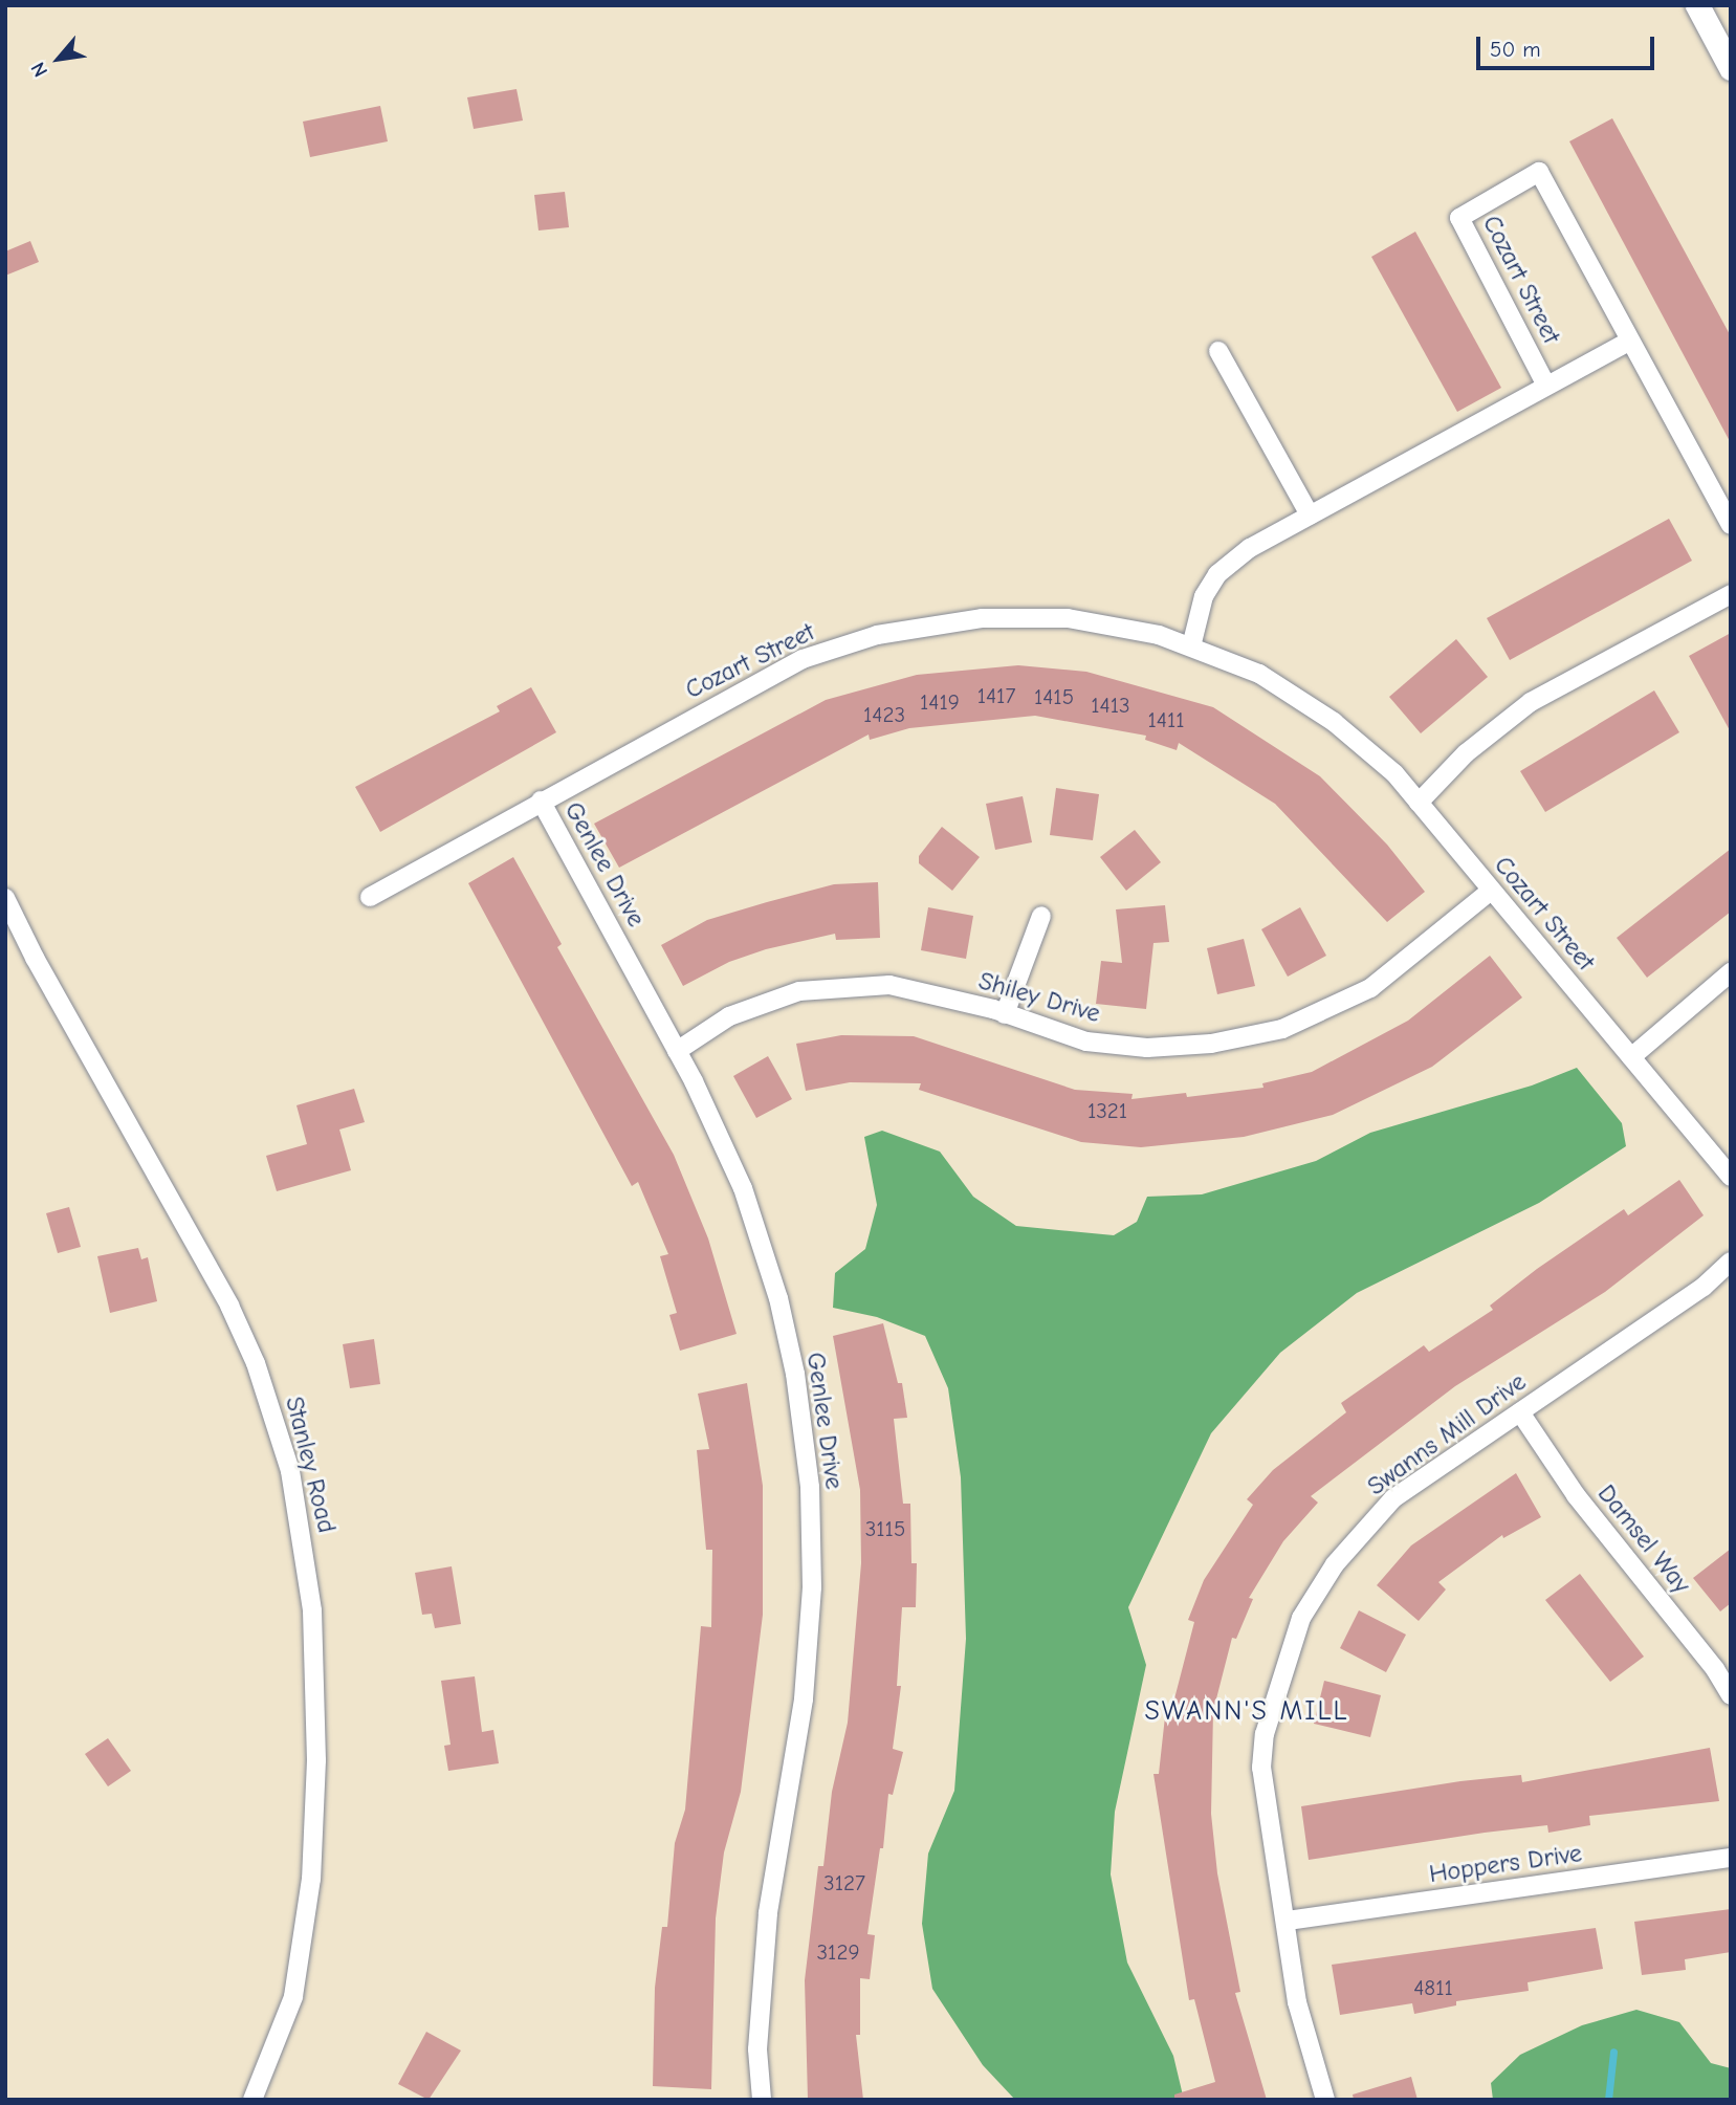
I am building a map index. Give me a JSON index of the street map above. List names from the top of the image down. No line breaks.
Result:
{"streets":{"street":["Cozart Street","Genlee Drive","Shiley Drive","Swanns Mill Drive","Stanley Road","Damsel Way","Hoppers Drive"]},"crossings":[["Cozart Street","Genlee Drive"],["Cozart Street","Shiley Drive"],["Genlee Drive","Shiley Drive"],["Swanns Mill Drive","Damsel Way"],["Swanns Mill Drive","Hoppers Drive"]],"districts":["SWANN'S MILL"],"house_numbers":["1417","1415","1419","1413","1423","1411","1321","3115","3127","3129","4811"],"scale_bar":"50 m","north":"bottom left"}
